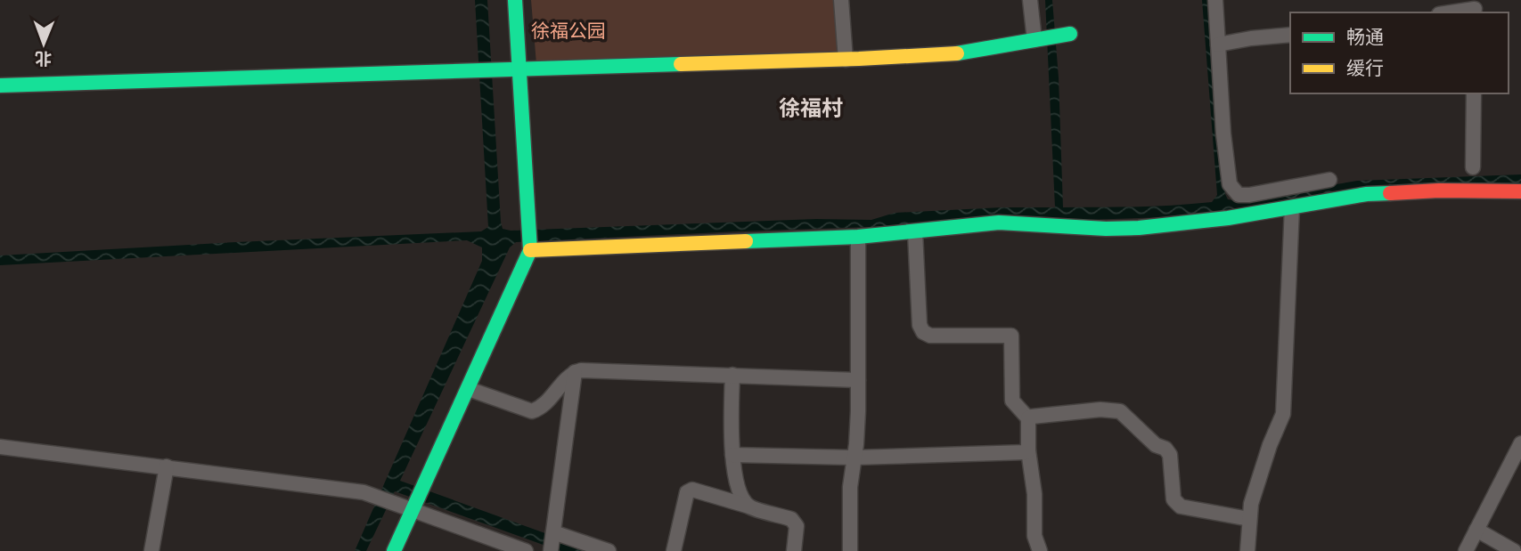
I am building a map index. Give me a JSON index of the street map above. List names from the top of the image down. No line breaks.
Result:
{"districts":["徐福村"],"parks":["徐福公园"],"legend":["畅通","缓行"],"north":"bottom"}
